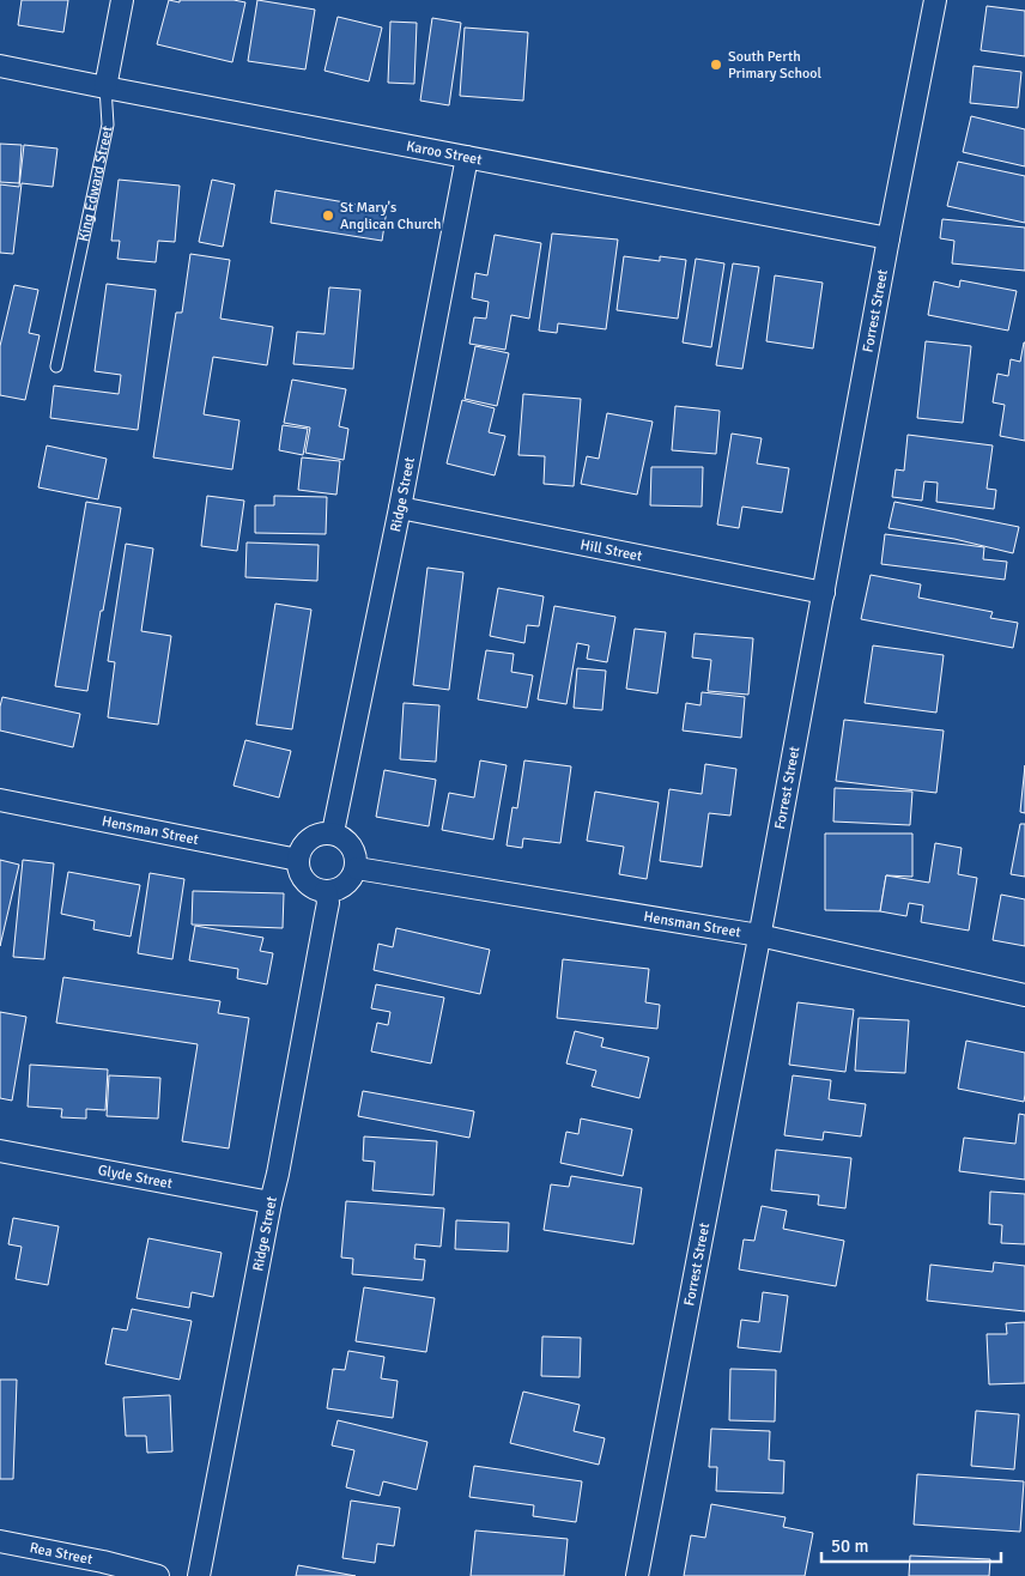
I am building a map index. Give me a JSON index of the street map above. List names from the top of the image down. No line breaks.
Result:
{"streets":{"street":["Karoo Street","King Edward Street","Forrest Street","Ridge Street","Hill Street","Hensman Street","Glyde Street","Rea Street"]},"crossings":[["Karoo Street","King Edward Street"],["Karoo Street","Forrest Street"],["Karoo Street","Ridge Street"],["Forrest Street","Hill Street"],["Forrest Street","Hensman Street"],["Ridge Street","Hill Street"],["Ridge Street","Hensman Street"],["Ridge Street","Glyde Street"]],"places":["South Perth Primary School","St Mary's Anglican Church"],"scale_bar":"50 m"}
